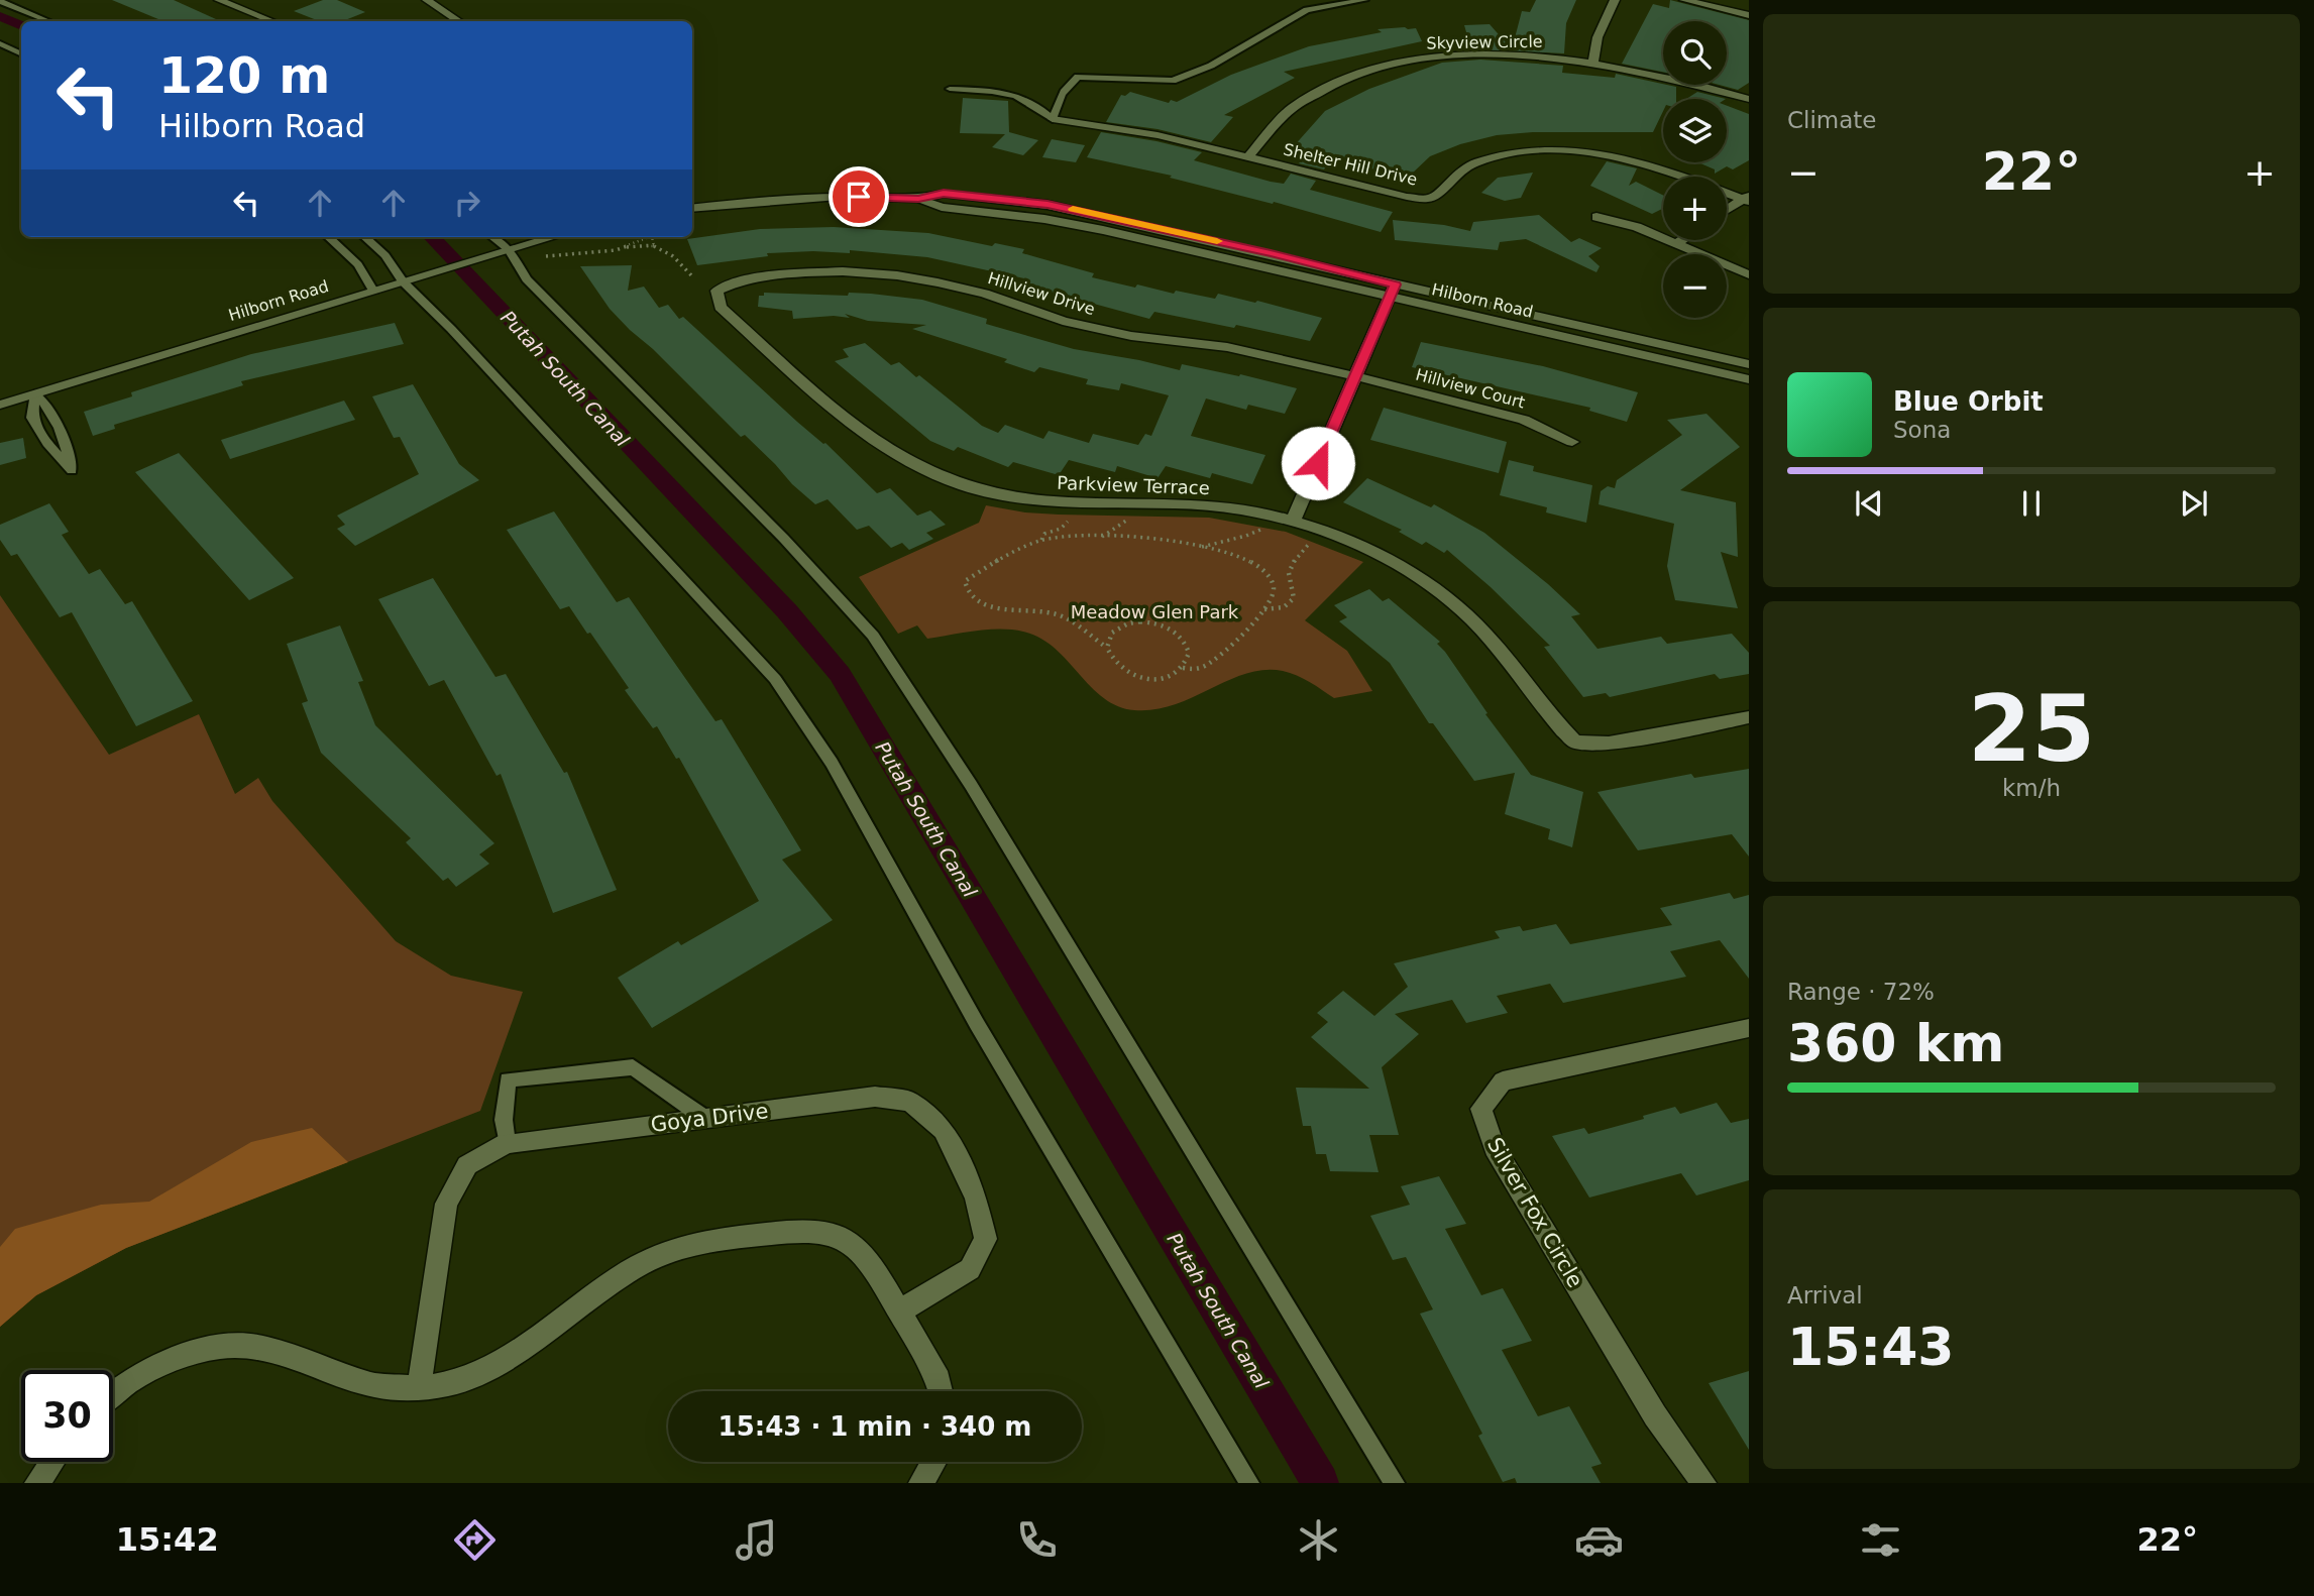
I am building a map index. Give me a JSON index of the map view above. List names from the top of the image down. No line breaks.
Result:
{"streets":{"street":["Skyview Circle","Shelter Hill Drive","Hillview Drive","Hilborn Road","Hillview Court","Parkview Terrace","Goya Drive","Silver Fox Circle"]},"crossings":[["Skyview Circle","Shelter Hill Drive"],["Hillview Drive","Hillview Court"],["Hillview Drive","Parkview Terrace"]],"water":["Putah South Canal"],"parks":["Meadow Glen Park"],"page":{"tile":["Climate",["25","km/h"],["Range · 72%","360 km"],["Arrival","15:43"]],"map_buttons":["+","−"],"turn":["120 m","Hilborn Road"],"heat":["−","22°","+"],"song":["Blue Orbit","Sona"],"limit":"30","trip":"15:43 · 1 min · 340 m","tabs":["15:42","22°"]}}
